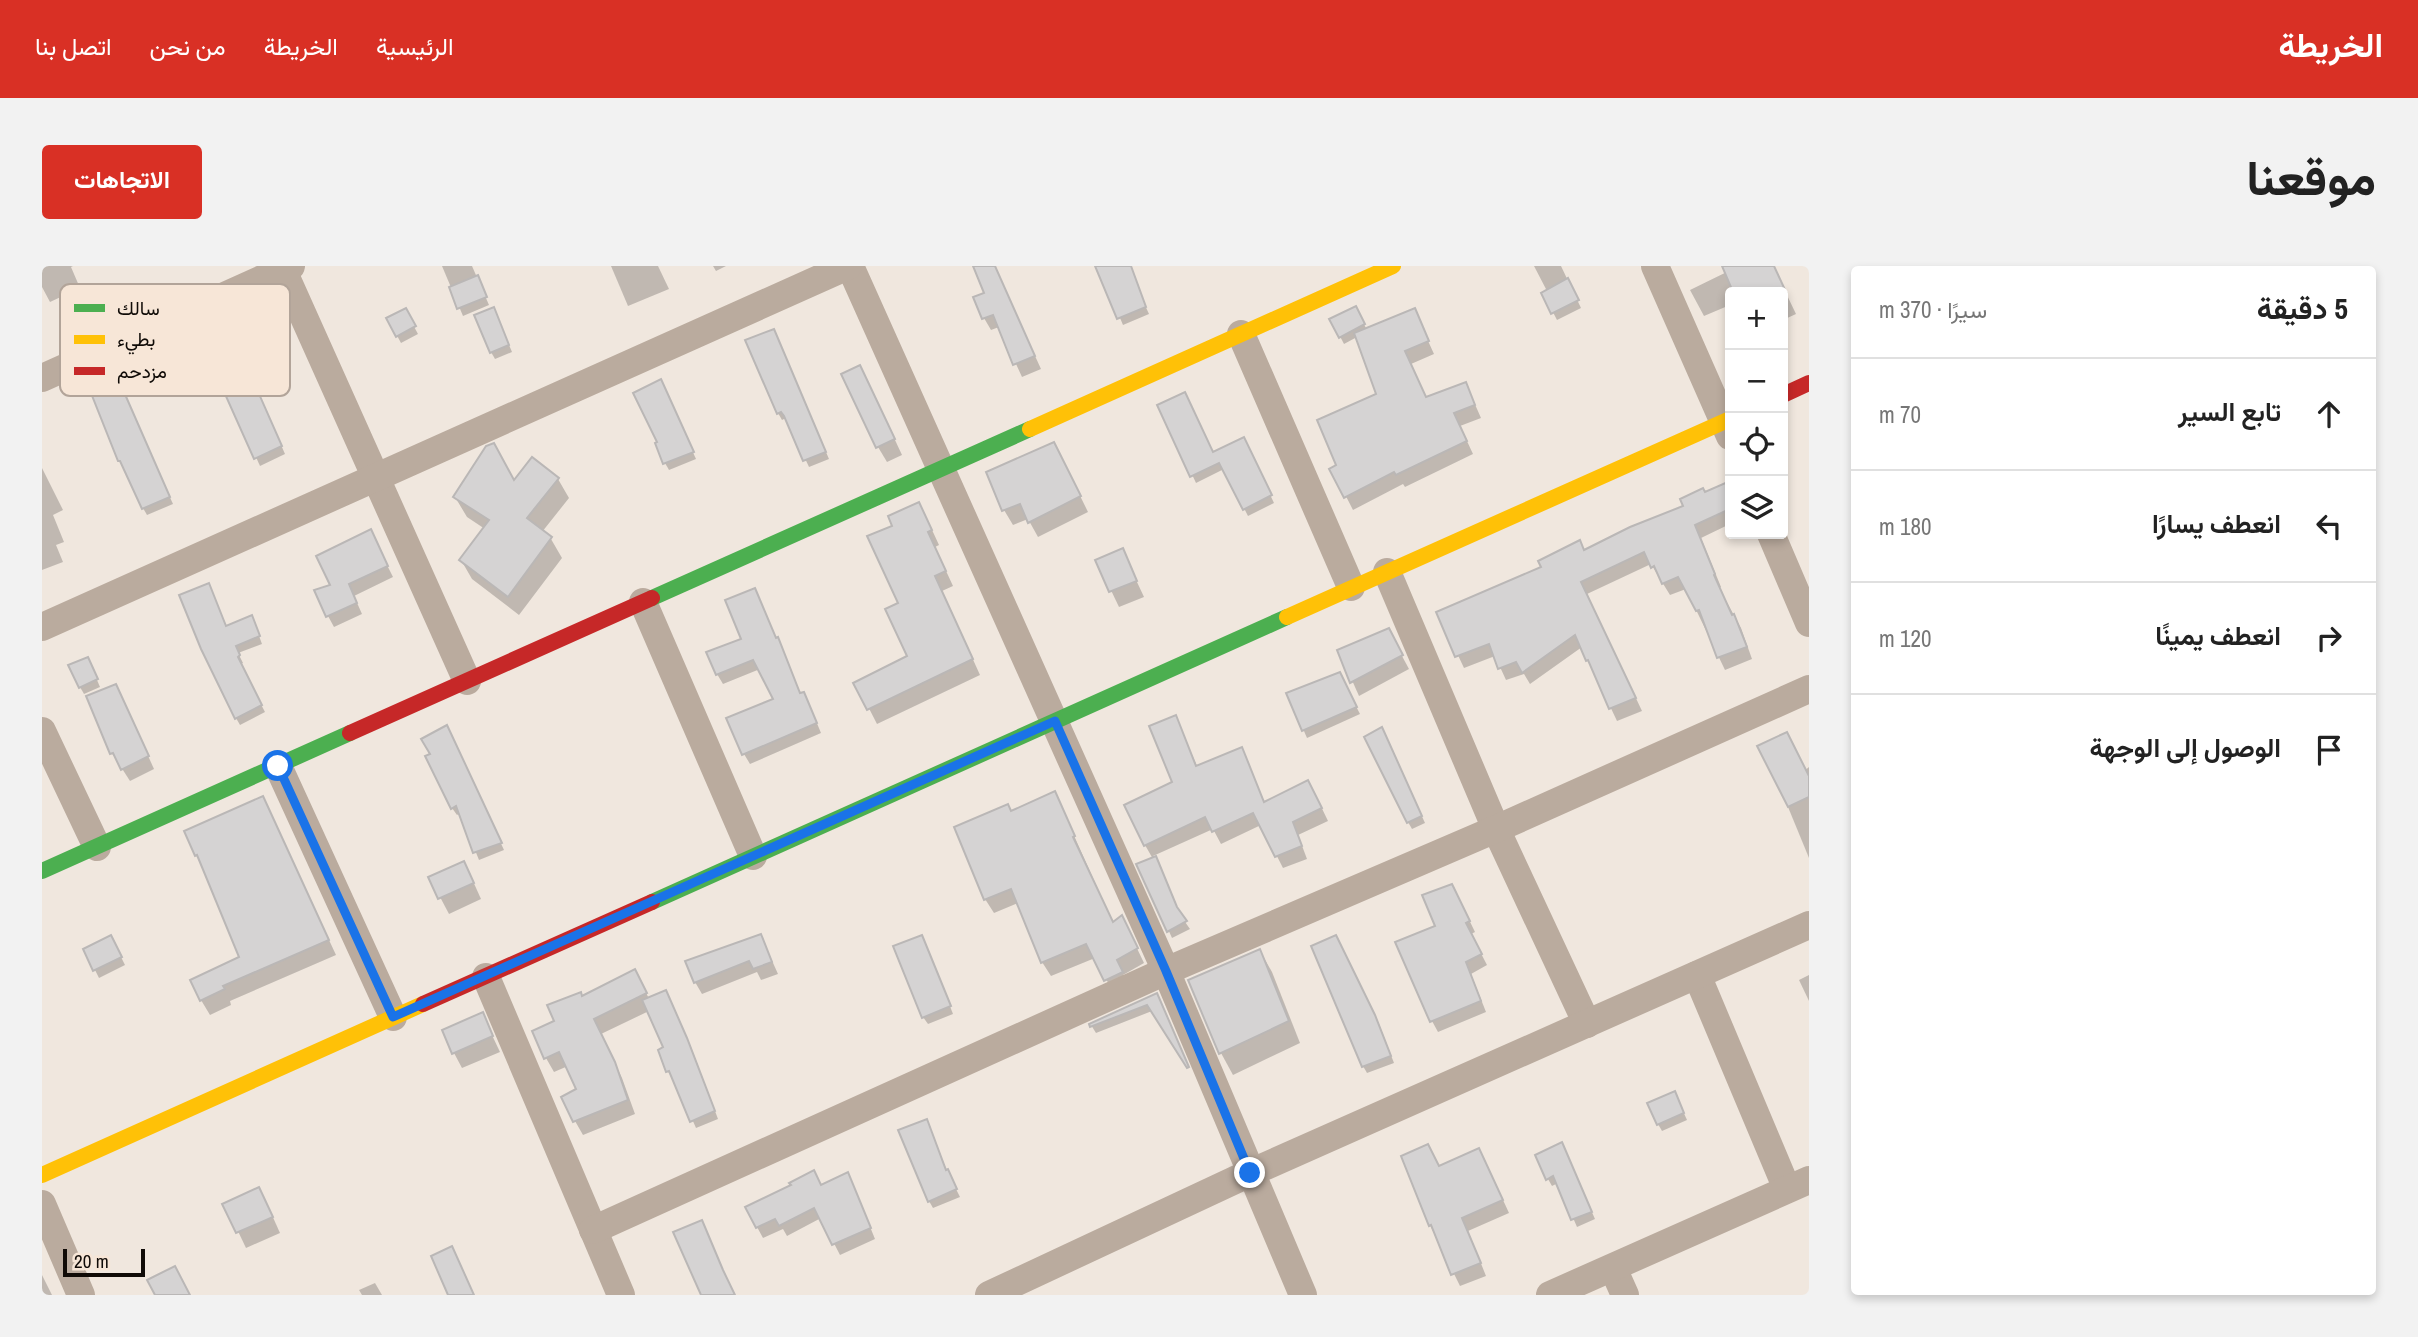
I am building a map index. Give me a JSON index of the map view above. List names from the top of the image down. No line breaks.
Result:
{"legend":["سالك","بطيء","مزدحم"],"scale_bar":"20 m","page":{"header":"الخريطة","nav":["الرئيسية","الخريطة","من نحن","اتصل بنا"],"title":"موقعنا","buttons":"الاتجاهات","heading":["5 دقيقة","سيرًا · 370 m"],"map_buttons":["+","−"],"list":[["تابع السير","70 m"],["انعطف يسارًا","180 m"],["انعطف يمينًا","120 m"],"الوصول إلى الوجهة"],"scale":"20 m"}}
